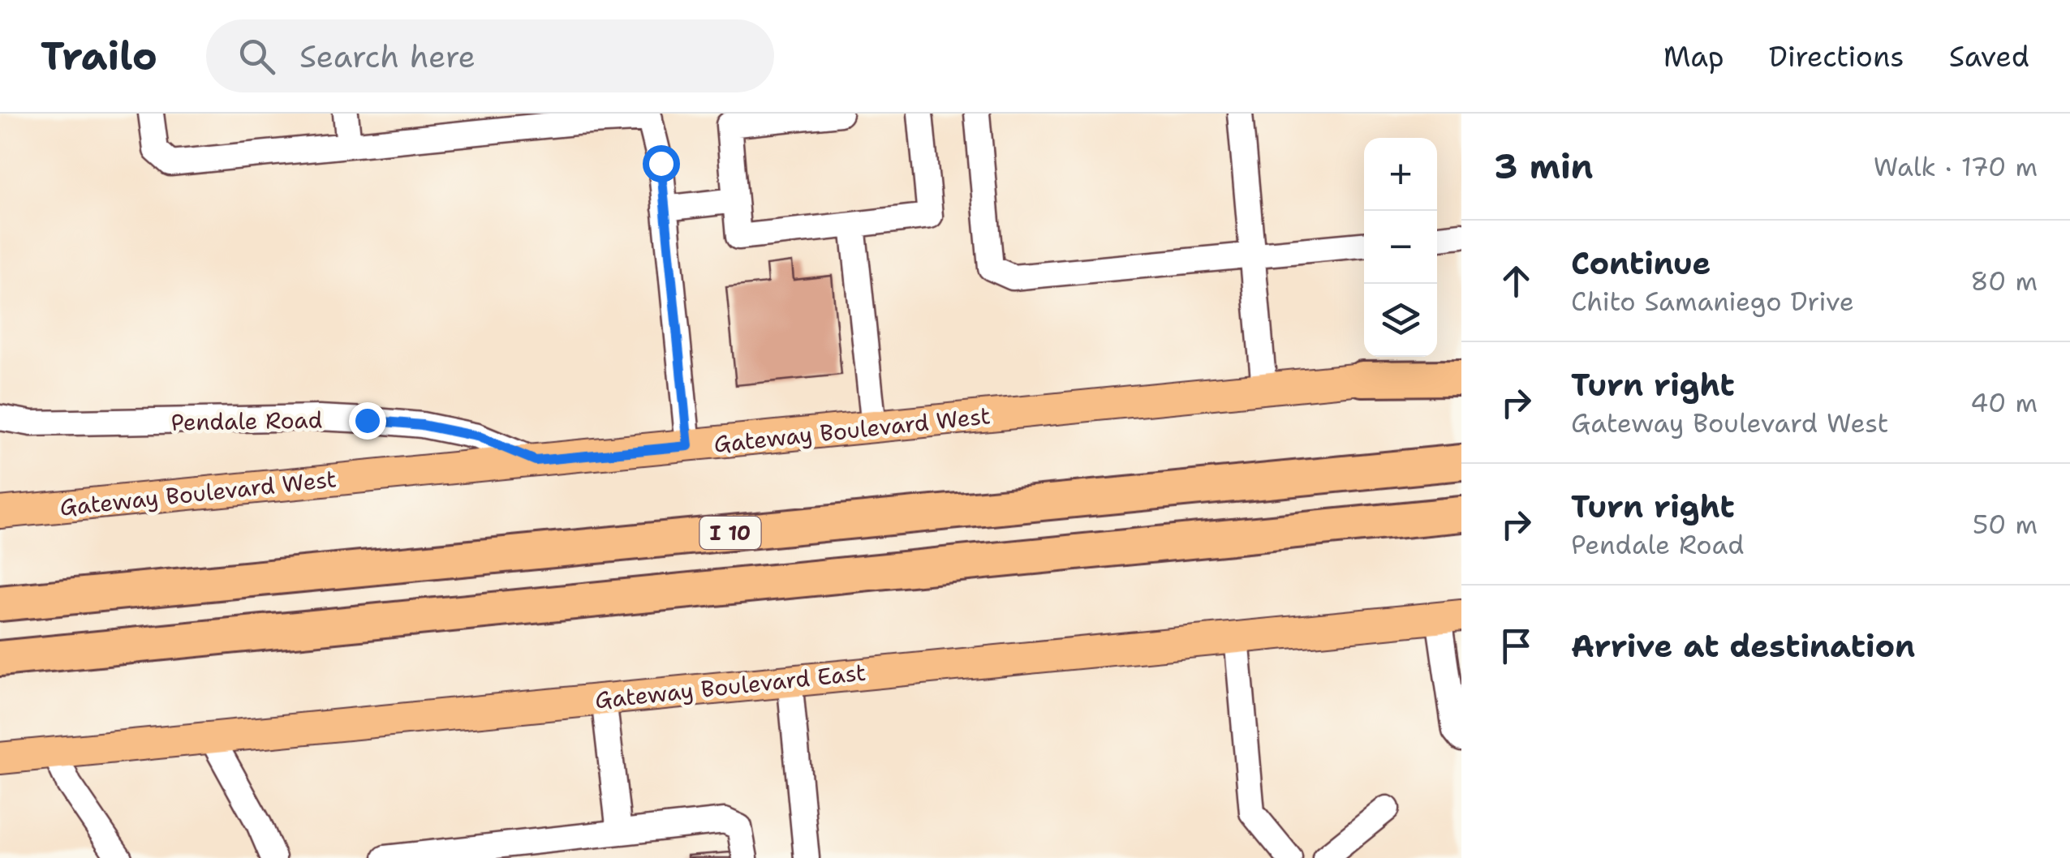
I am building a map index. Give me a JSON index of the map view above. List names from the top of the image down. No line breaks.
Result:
{"streets":{"highway":["I 10"],"main road":["Gateway Boulevard West","Gateway Boulevard East"],"street":["Pendale Road"]},"crossings":[["Pendale Road","Gateway Boulevard West"]],"page":{"header":"Trailo","search":"Search here","nav":["Map","Directions","Saved"],"heading":["3 min","Walk · 170 m"],"map_buttons":["+","−"],"list":[["Continue","Chito Samaniego Drive","80 m"],["Turn right","Gateway Boulevard West","40 m"],["Turn right","Pendale Road","50 m"],"Arrive at destination"]}}
